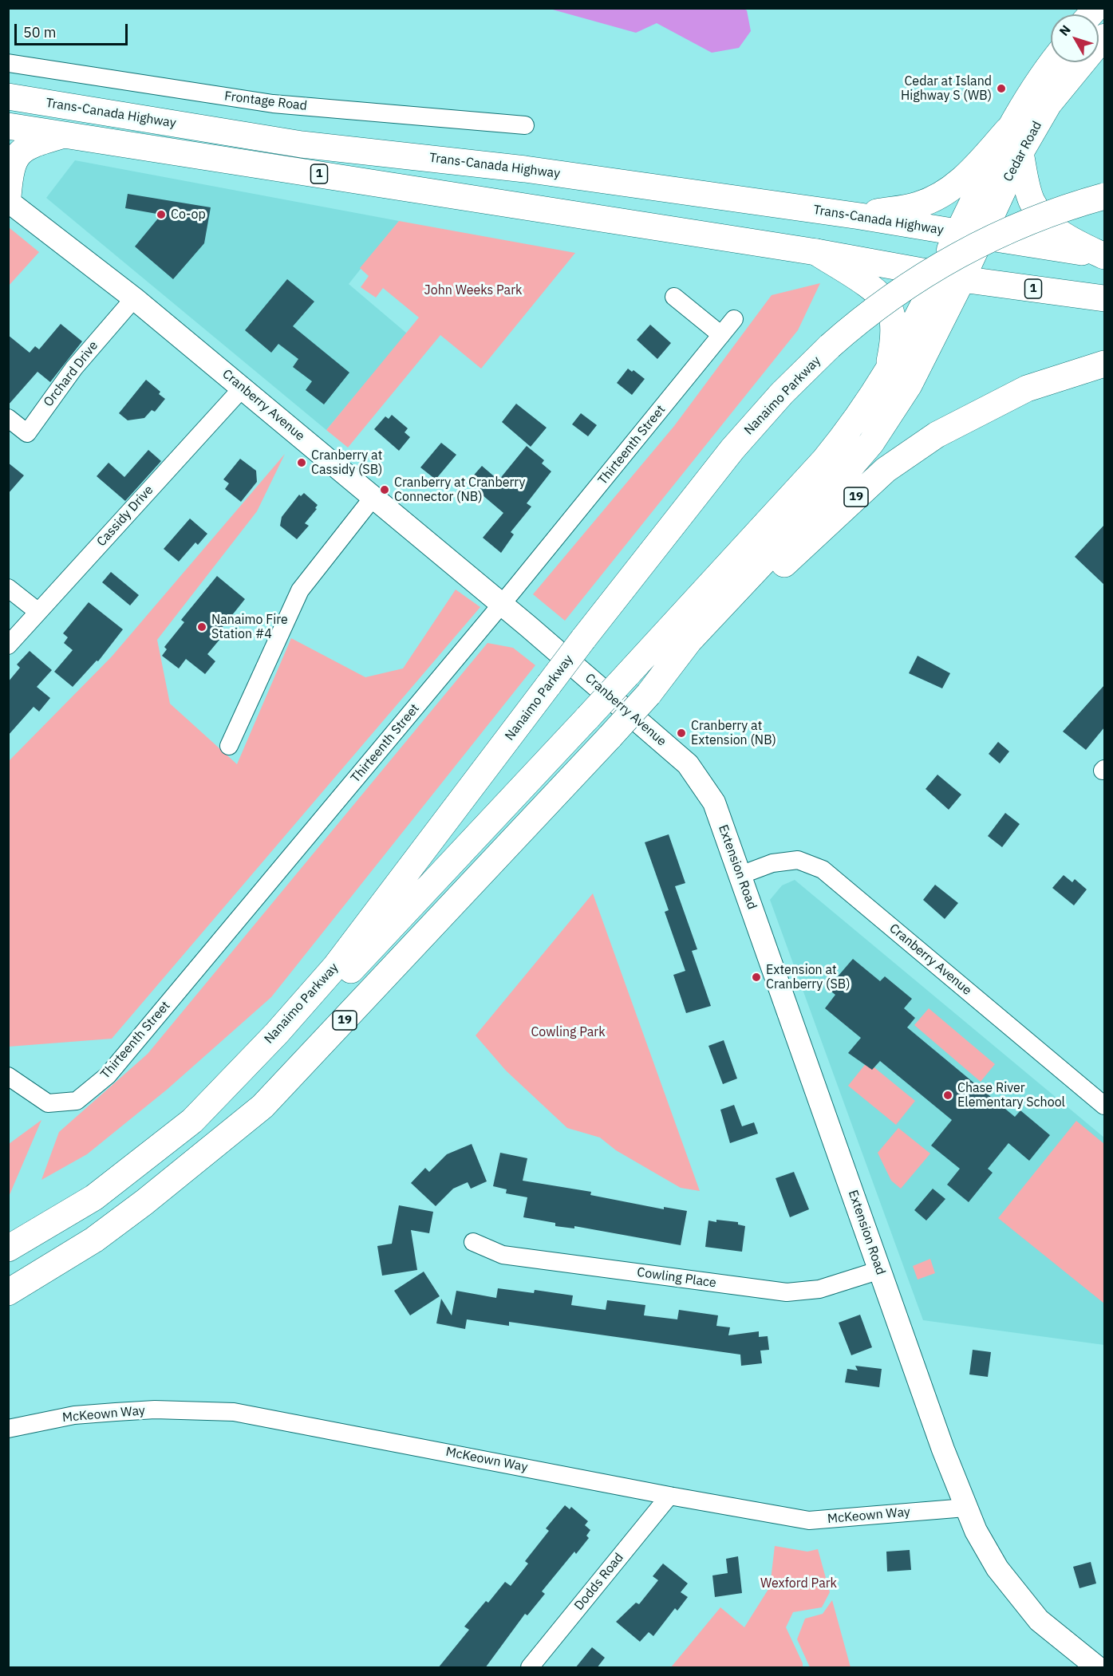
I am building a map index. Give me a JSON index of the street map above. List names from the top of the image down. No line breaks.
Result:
{"streets":{"highway":["Trans-Canada Highway","1","Nanaimo Parkway","19"],"main road":["Cedar Road"],"street":["Frontage Road","Orchard Drive","Cranberry Avenue","Thirteenth Street","Cassidy Drive","Extension Road","Cowling Place","McKeown Way","Dodds Road"]},"crossings":[["Trans-Canada Highway","Cedar Road"],["Trans-Canada Highway","1"],["Cedar Road","1"],["Orchard Drive","Cranberry Avenue"],["Cranberry Avenue","Thirteenth Street"],["Cranberry Avenue","Cassidy Drive"],["Cranberry Avenue","Extension Road"],["Extension Road","Cowling Place"],["Extension Road","McKeown Way"],["McKeown Way","Dodds Road"]],"parks":["John Weeks Park","Cowling Park","Wexford Park"],"places":["Cedar at Island Highway S (WB)","Co-op","Cranberry at Cassidy (SB)","Cranberry at Cranberry Connector (NB)","Nanaimo Fire Station #4","Cranberry at Extension (NB)","Extension at Cranberry (SB)","Chase River Elementary School"],"scale_bar":"50 m","north":"top left"}
